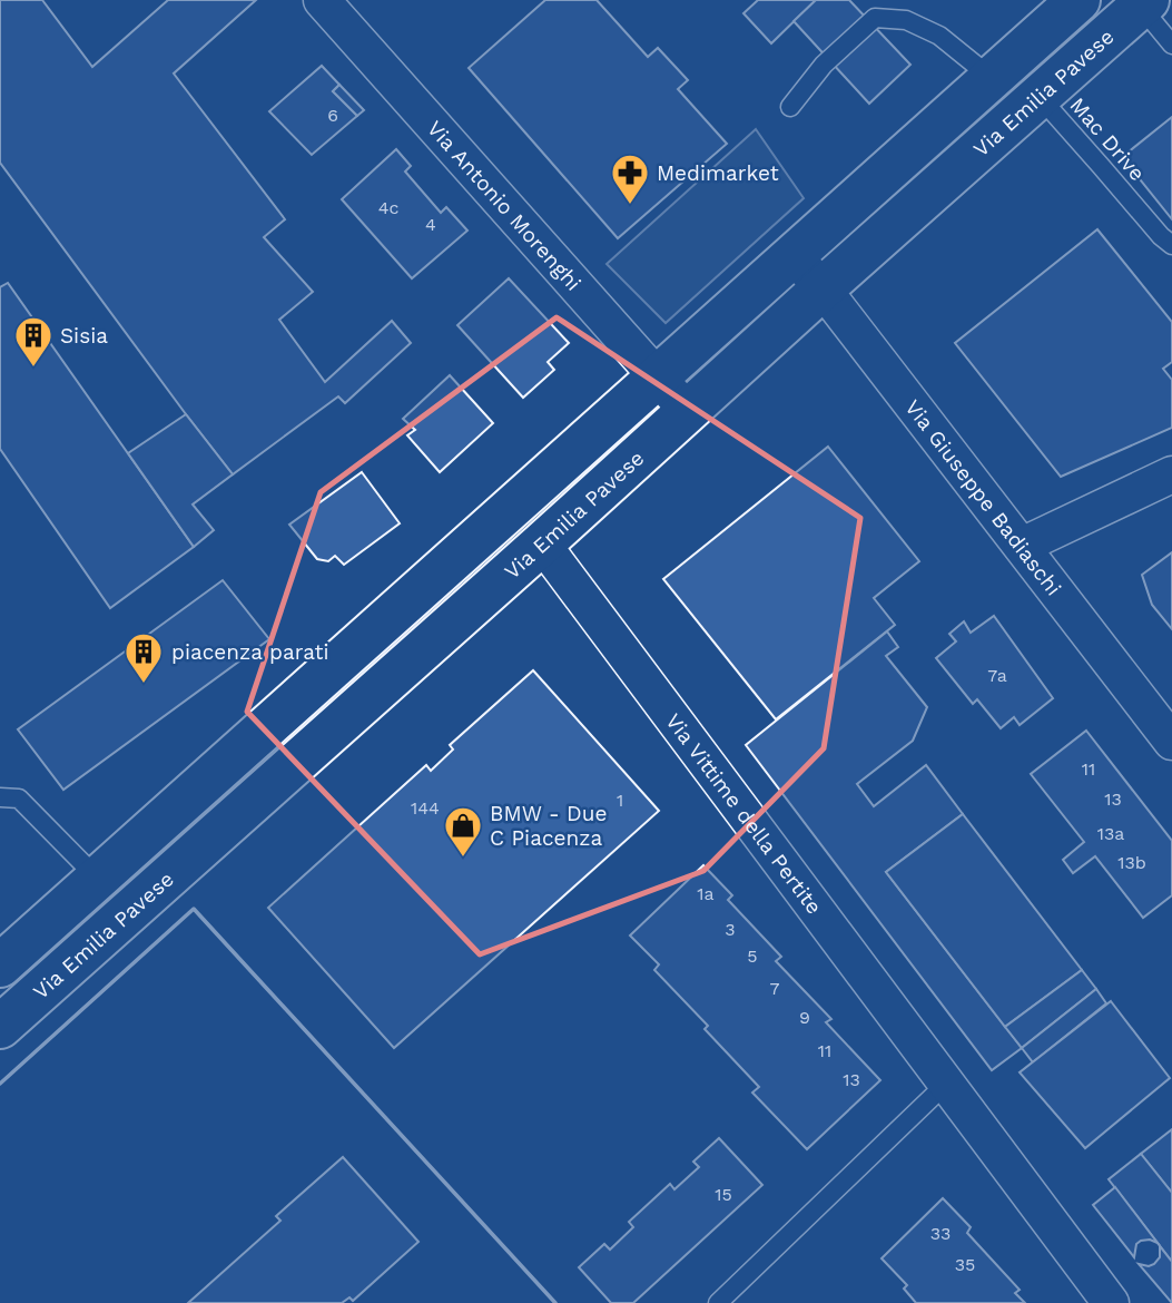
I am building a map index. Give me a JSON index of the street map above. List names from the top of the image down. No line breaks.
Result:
{"streets":{"main road":["Via Emilia Pavese"],"street":["Via Antonio Morenghi","Via Giuseppe Badiaschi","Via Vittime della Pertite"],"lane":["Mac Drive"]},"crossings":[["Via Emilia Pavese","Mac Drive"],["Via Emilia Pavese","Via Antonio Morenghi"],["Via Emilia Pavese","Via Giuseppe Badiaschi"],["Via Emilia Pavese","Via Vittime della Pertite"]],"places":{"pharmacy":["Medimarket"],"building":["Sisia","piacenza parati"],"shop":["BMW - Due C Piacenza"]},"house_numbers":["6","4c","4","7a","11","13","1","144","13a","13b","1a","3","5","7","9","11","13","15","33","35"]}
